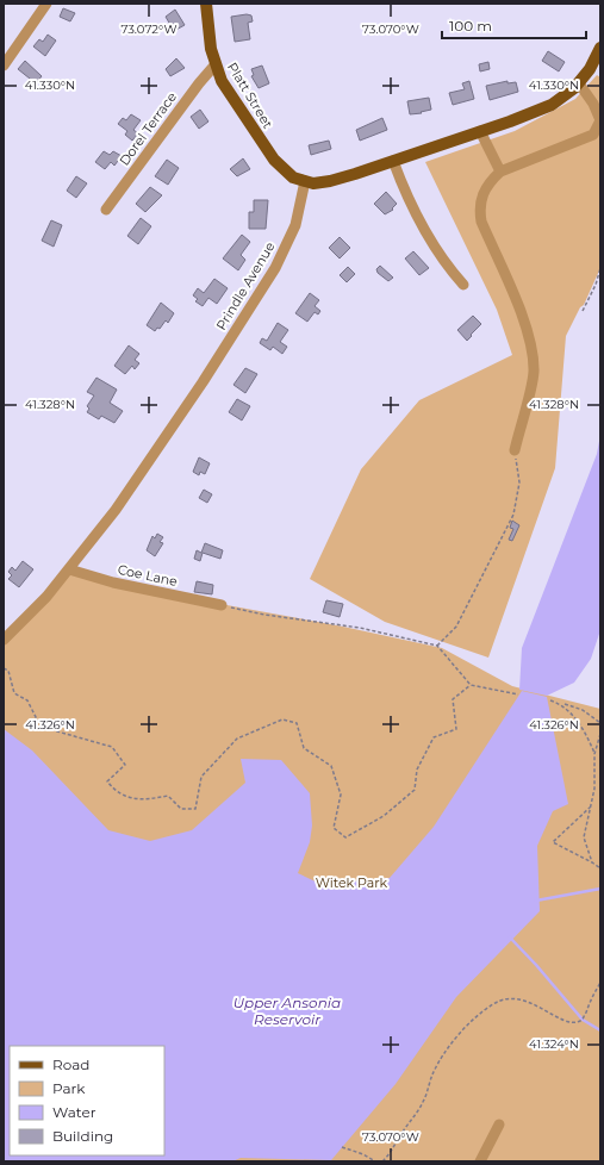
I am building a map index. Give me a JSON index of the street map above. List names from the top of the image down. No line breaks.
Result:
{"streets":{"main road":["Platt Street"],"street":["Dorel Terrace","Prindle Avenue","Coe Lane"]},"crossings":[["Platt Street","Dorel Terrace"],["Platt Street","Prindle Avenue"],["Prindle Avenue","Coe Lane"]],"water":["Upper Ansonia Reservoir"],"parks":["Witek Park"],"legend":["Road","Park","Water","Building"],"scale_bar":"100 m","coordinates":["73.072°W","73.070°W","41.330°N","41.328°N","41.326°N","41.324°N"]}
